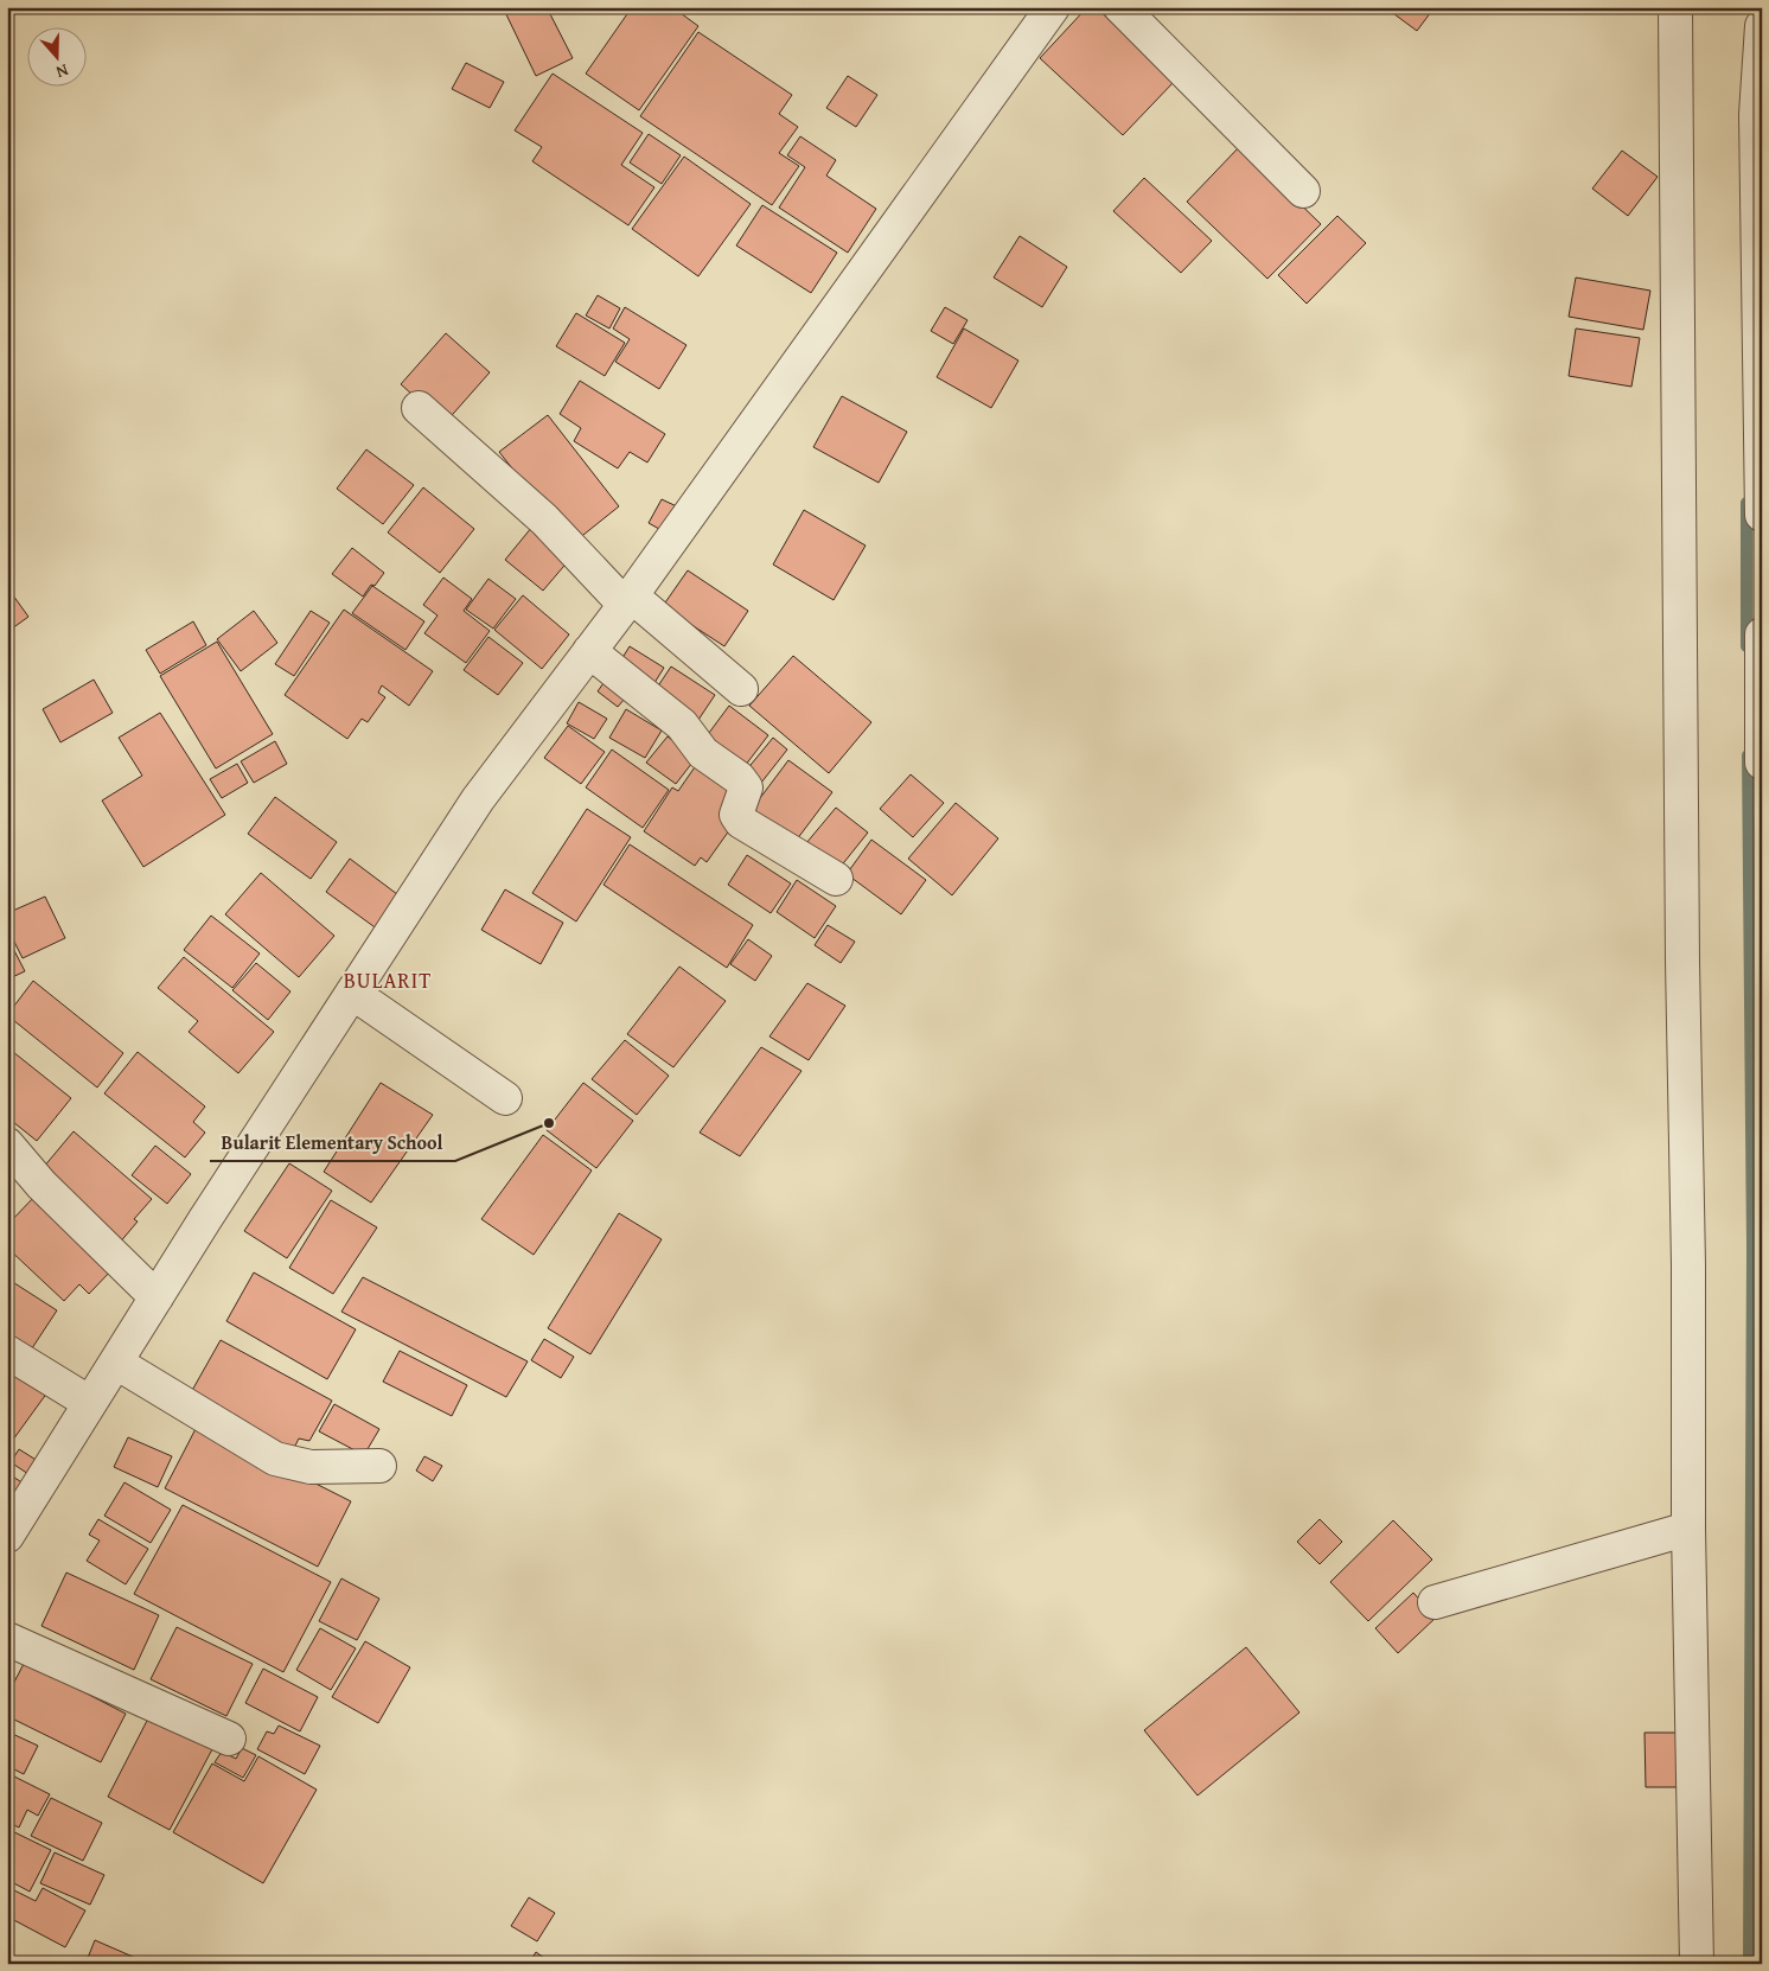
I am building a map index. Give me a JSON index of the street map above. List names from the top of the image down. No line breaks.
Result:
{"districts":["BULARIT"],"places":["Bularit Elementary School"],"north":"bottom"}
